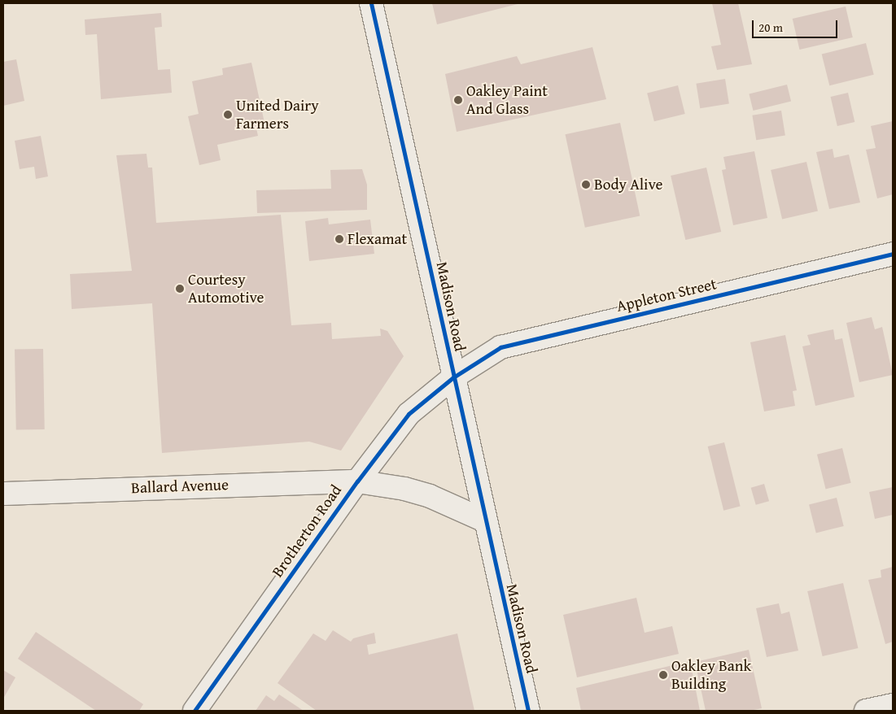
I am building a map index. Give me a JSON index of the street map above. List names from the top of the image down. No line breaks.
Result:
{"streets":{"street":["Appleton Street","Madison Road","Ballard Avenue","Brotherton Road"]},"crossings":[["Appleton Street","Madison Road"],["Appleton Street","Brotherton Road"],["Madison Road","Ballard Avenue"],["Madison Road","Brotherton Road"],["Ballard Avenue","Brotherton Road"]],"places":["Oakley Paint And Glass","United Dairy Farmers","Body Alive","Flexamat","Courtesy Automotive","Oakley Bank Building"],"scale_bar":"20 m"}
